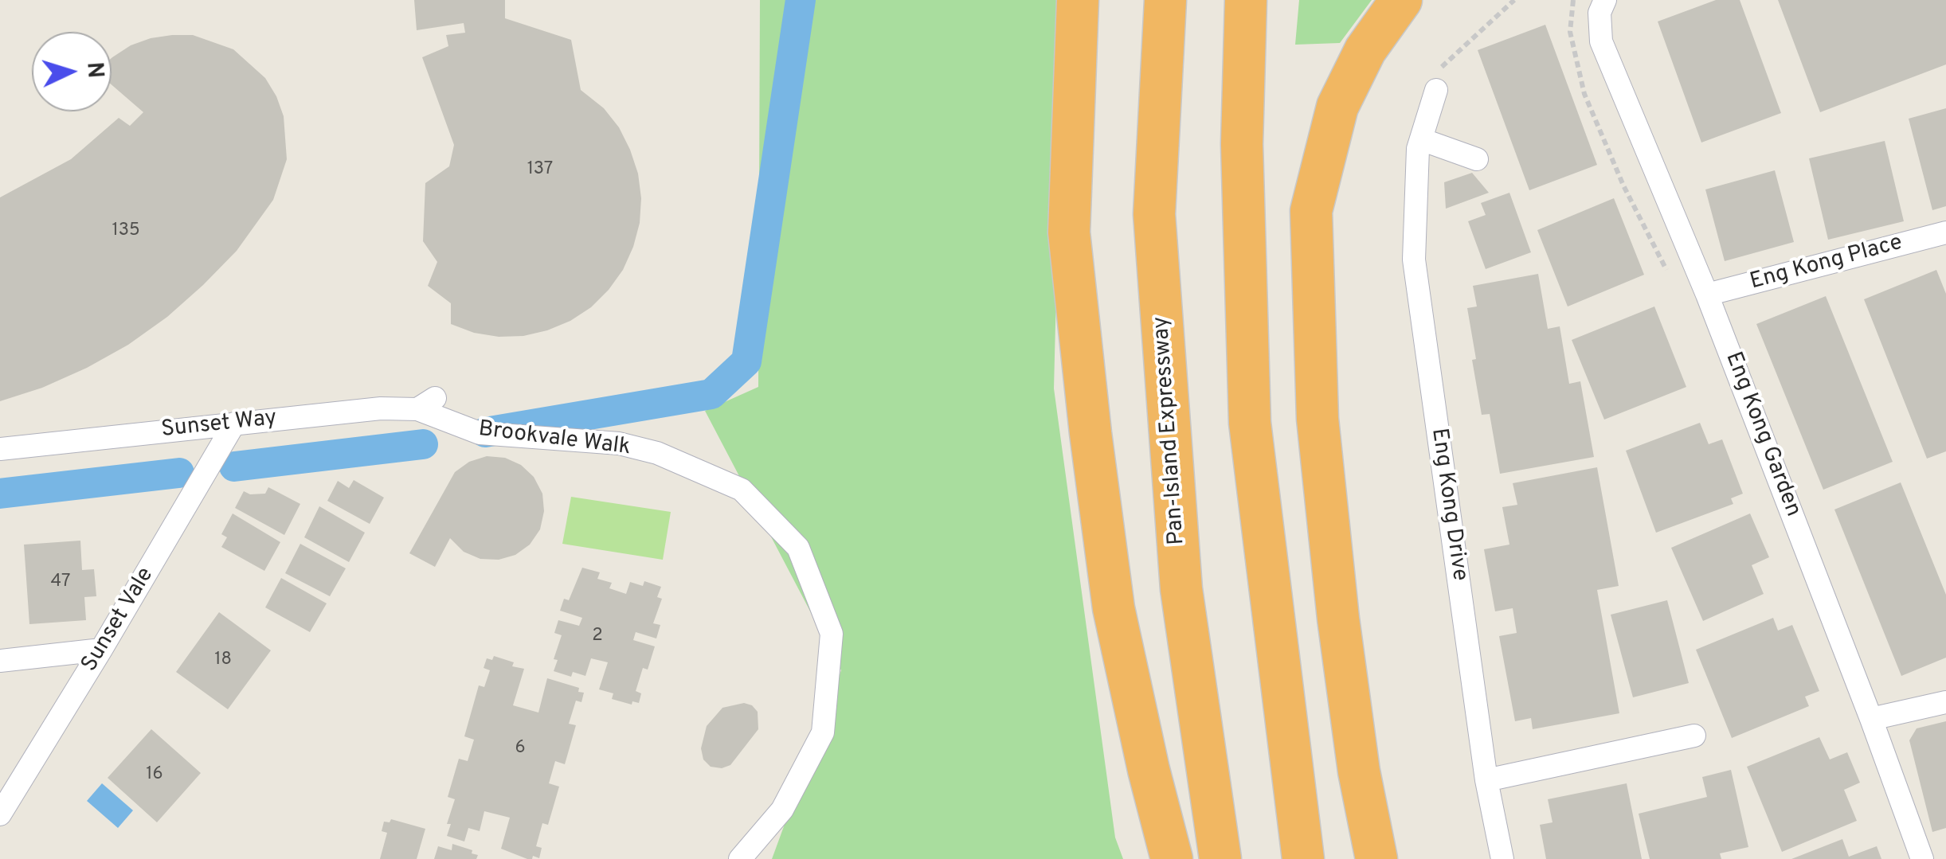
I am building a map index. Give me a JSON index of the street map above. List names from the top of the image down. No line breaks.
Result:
{"streets":{"highway":["Pan-Island Expressway"],"street":["Eng Kong Place","Sunset Way","Eng Kong Garden","Brookvale Walk","Eng Kong Drive","Sunset Vale"]},"crossings":[["Eng Kong Place","Eng Kong Garden"],["Sunset Way","Brookvale Walk"],["Sunset Way","Sunset Vale"]],"house_numbers":["137","135","47","2","18","6","16"],"north":"right"}
